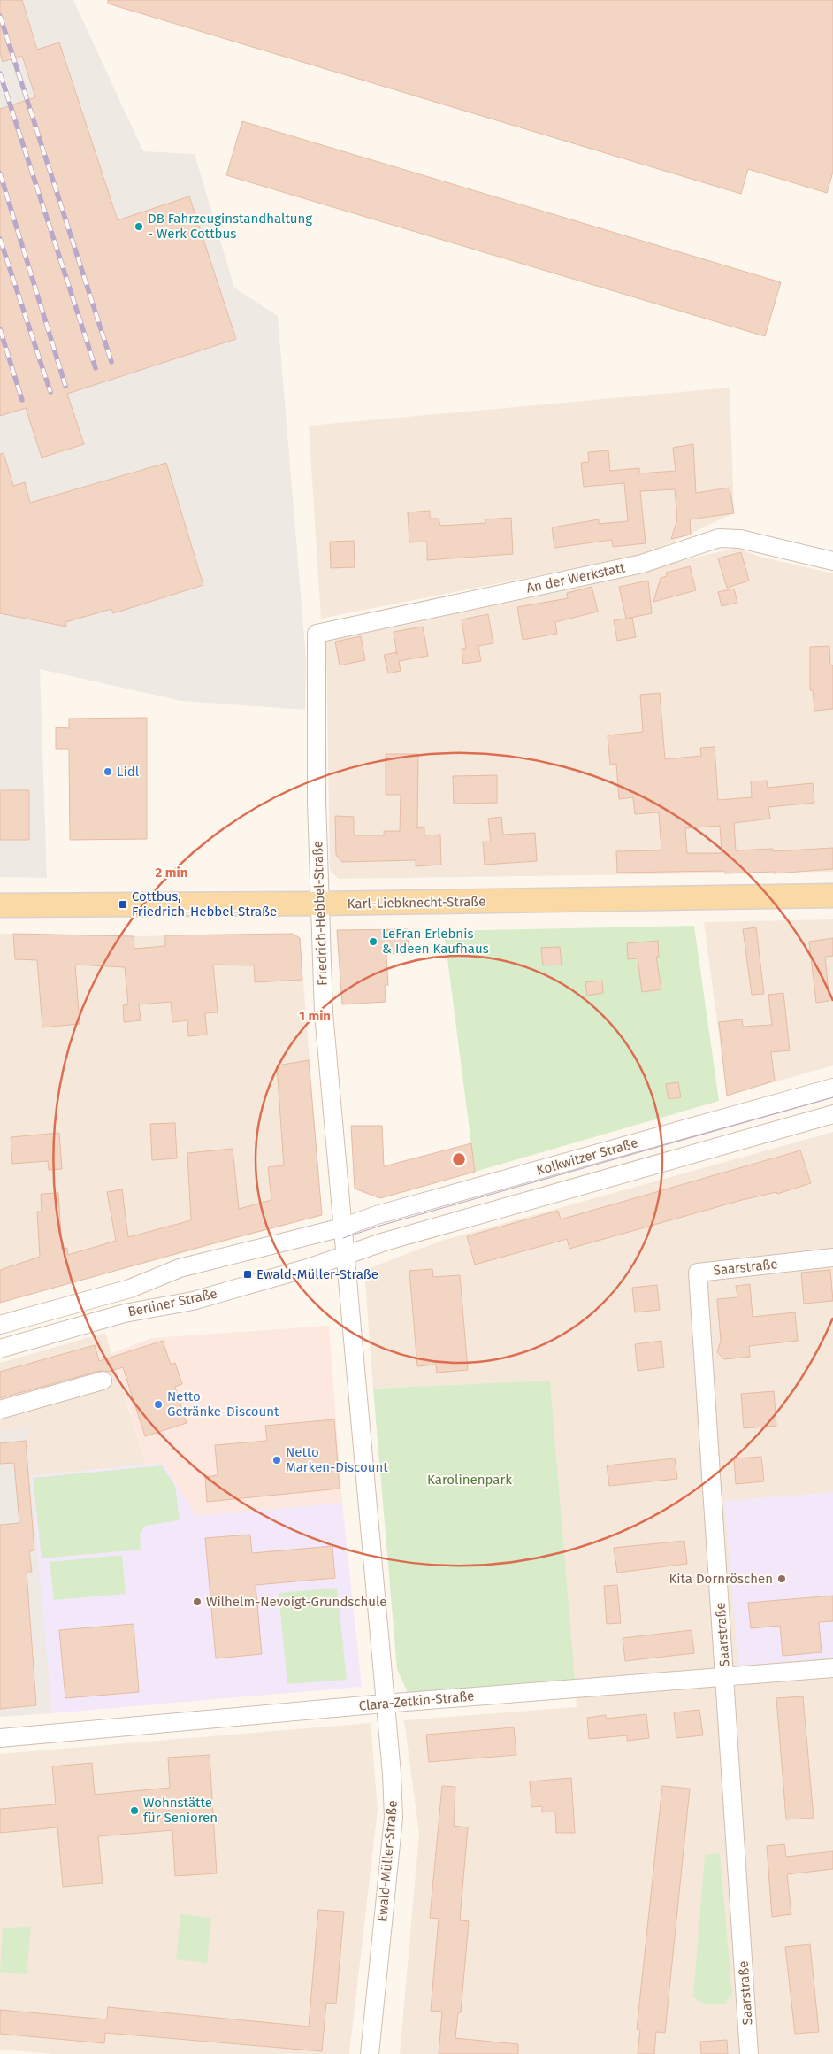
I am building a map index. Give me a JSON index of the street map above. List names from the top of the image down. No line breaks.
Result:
{"streets":{"main road":["Karl-Liebknecht-Straße"],"street":["An der Werkstatt","Friedrich-Hebbel-Straße","Kolkwitzer Straße","Saarstraße","Berliner Straße","Clara-Zetkin-Straße","Ewald-Müller-Straße"]},"crossings":[["An der Werkstatt","Friedrich-Hebbel-Straße"],["Karl-Liebknecht-Straße","Friedrich-Hebbel-Straße"],["Friedrich-Hebbel-Straße","Kolkwitzer Straße"],["Friedrich-Hebbel-Straße","Berliner Straße"],["Friedrich-Hebbel-Straße","Ewald-Müller-Straße"],["Kolkwitzer Straße","Berliner Straße"],["Kolkwitzer Straße","Ewald-Müller-Straße"],["Saarstraße","Clara-Zetkin-Straße"],["Berliner Straße","Ewald-Müller-Straße"],["Clara-Zetkin-Straße","Ewald-Müller-Straße"]],"parks":["Karolinenpark"],"places":{"other":["DB Fahrzeuginstandhaltung - Werk Cottbus","Lidl","LeFran Erlebnis & Ideen Kaufhaus","Netto Getränke-Discount","Netto Marken-Discount","Kita Dornröschen","Wilhelm-Nevoigt-Grundschule","Wohnstätte für Senioren"],"transit":["Cottbus, Friedrich-Hebbel-Straße","Ewald-Müller-Straße"]},"rings":["2 min","1 min"]}
